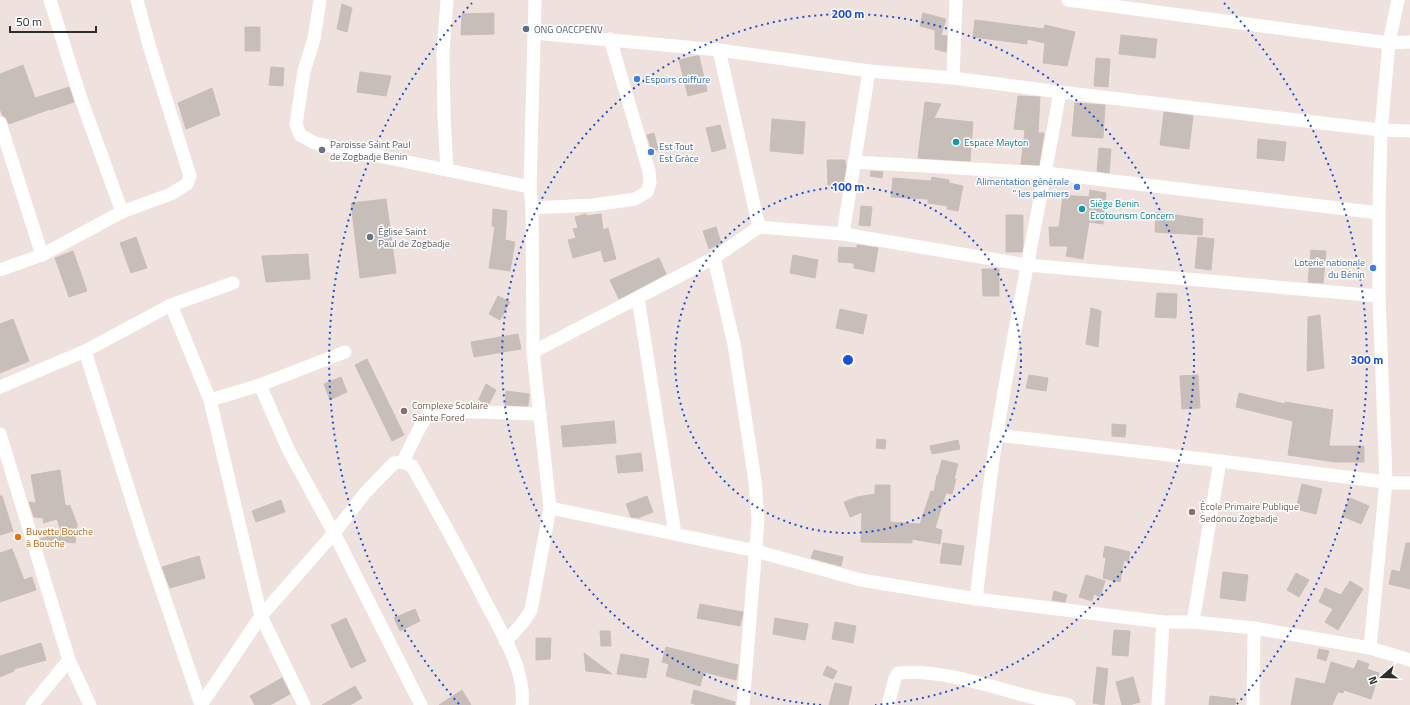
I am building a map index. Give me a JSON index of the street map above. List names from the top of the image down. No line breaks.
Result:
{"places":["ONG OACCPENV","Espoirs coiffure","Espace Mayton","Paroisse Saint Paul de Zogbadje Benin","Est Tout Est Grâce","Alimentation générale \" les palmiers","Siège Benin Ecotourism Concern","Église Saint Paul de Zogbadje","Loterie nationale du Bénin","Complexe Scolaire Sainte Fored","École Primaire Publique Sedonou Zogbadje","Buvette Bouche à Bouche"],"scale_bar":"50 m","north":"left","rings":["200 m","100 m","300 m"]}
